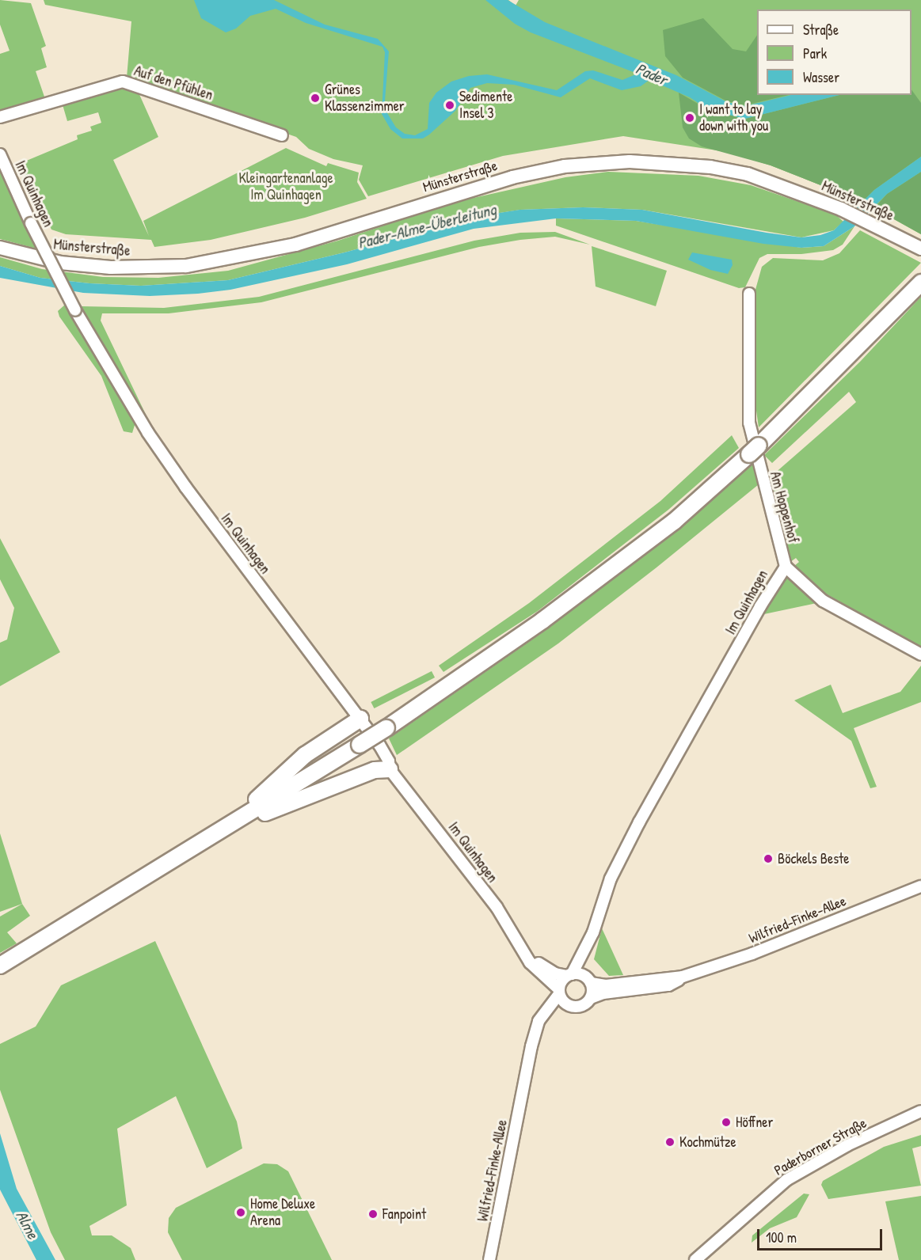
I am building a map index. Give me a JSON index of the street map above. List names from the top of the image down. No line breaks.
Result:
{"streets":{"main road":["Münsterstraße"],"street":["Auf den Pfühlen","Im Quinhagen","Am Hoppenhof","Wilfried-Finke-Allee","Paderborner Straße"]},"crossings":[["Im Quinhagen","Am Hoppenhof"],["Im Quinhagen","Wilfried-Finke-Allee"]],"water":["Pader","Pader-Alme-Überleitung","Alme"],"parks":["Kleingartenanlage Im Quinhagen"],"places":["Grünes Klassenzimmer","Sedimente Insel 3","I want to lay down with you","Böckels Beste","Höffner","Kochmütze","Home Deluxe Arena","Fanpoint"],"legend":["Straße","Park","Wasser"],"scale_bar":"100 m"}
